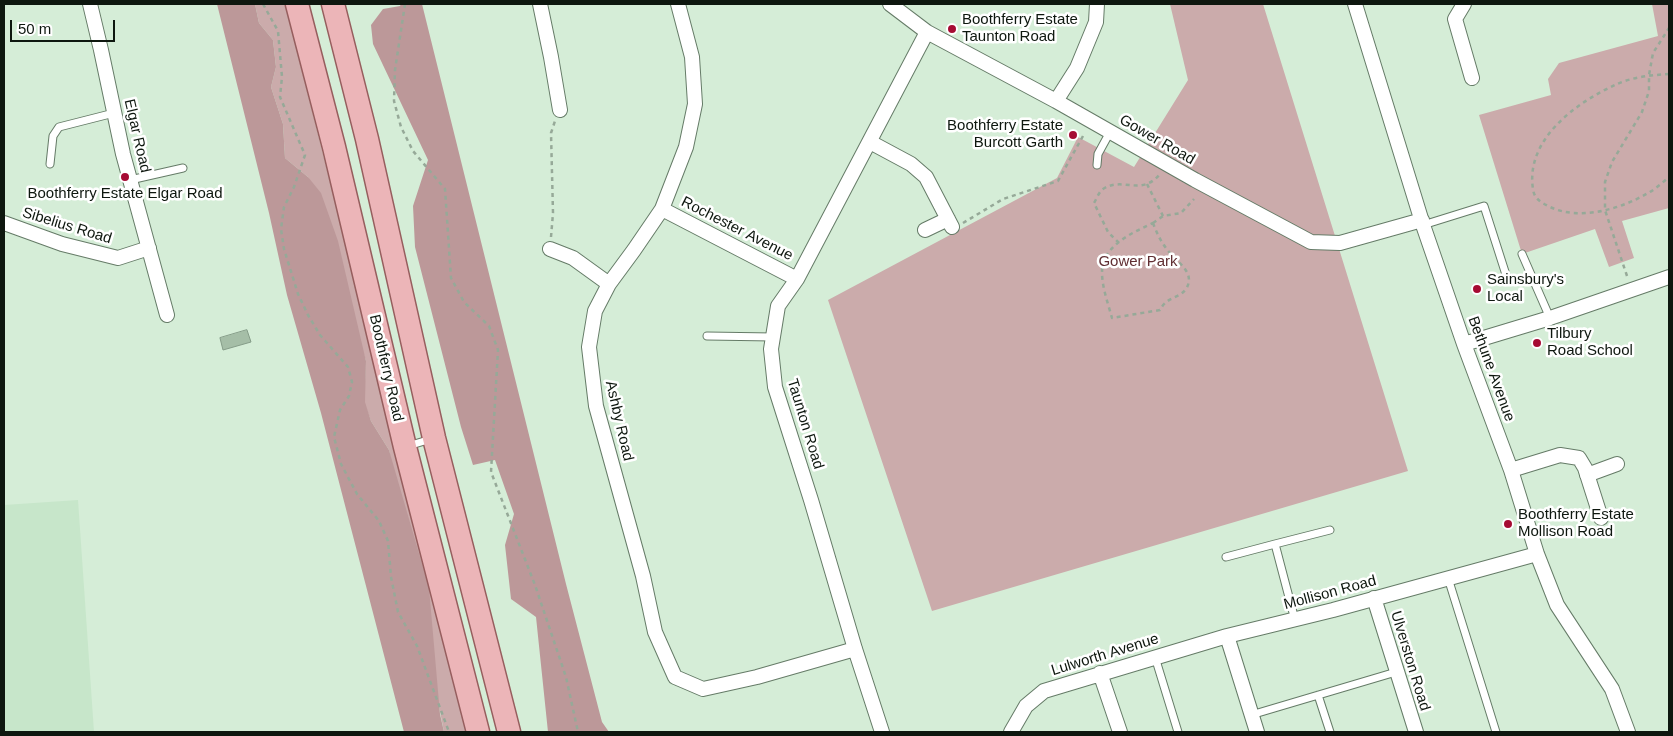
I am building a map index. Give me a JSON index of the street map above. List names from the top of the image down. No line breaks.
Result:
{"streets":{"main road":["Boothferry Road"],"street":["Elgar Road","Gower Road","Sibelius Road","Rochester Avenue","Bethune Avenue","Ashby Road","Taunton Road","Mollison Road","Lulworth Avenue","Ulverston Road"]},"crossings":[["Elgar Road","Sibelius Road"],["Gower Road","Bethune Avenue"],["Gower Road","Taunton Road"],["Rochester Avenue","Ashby Road"],["Rochester Avenue","Taunton Road"],["Bethune Avenue","Mollison Road"],["Ashby Road","Taunton Road"],["Mollison Road","Lulworth Avenue"],["Mollison Road","Ulverston Road"]],"parks":["Gower Park"],"places":["Boothferry Estate Taunton Road","Boothferry Estate Burcott Garth","Boothferry Estate Elgar Road","Sainsbury's Local","Tilbury Road School","Boothferry Estate Mollison Road"],"scale_bar":"50 m"}
